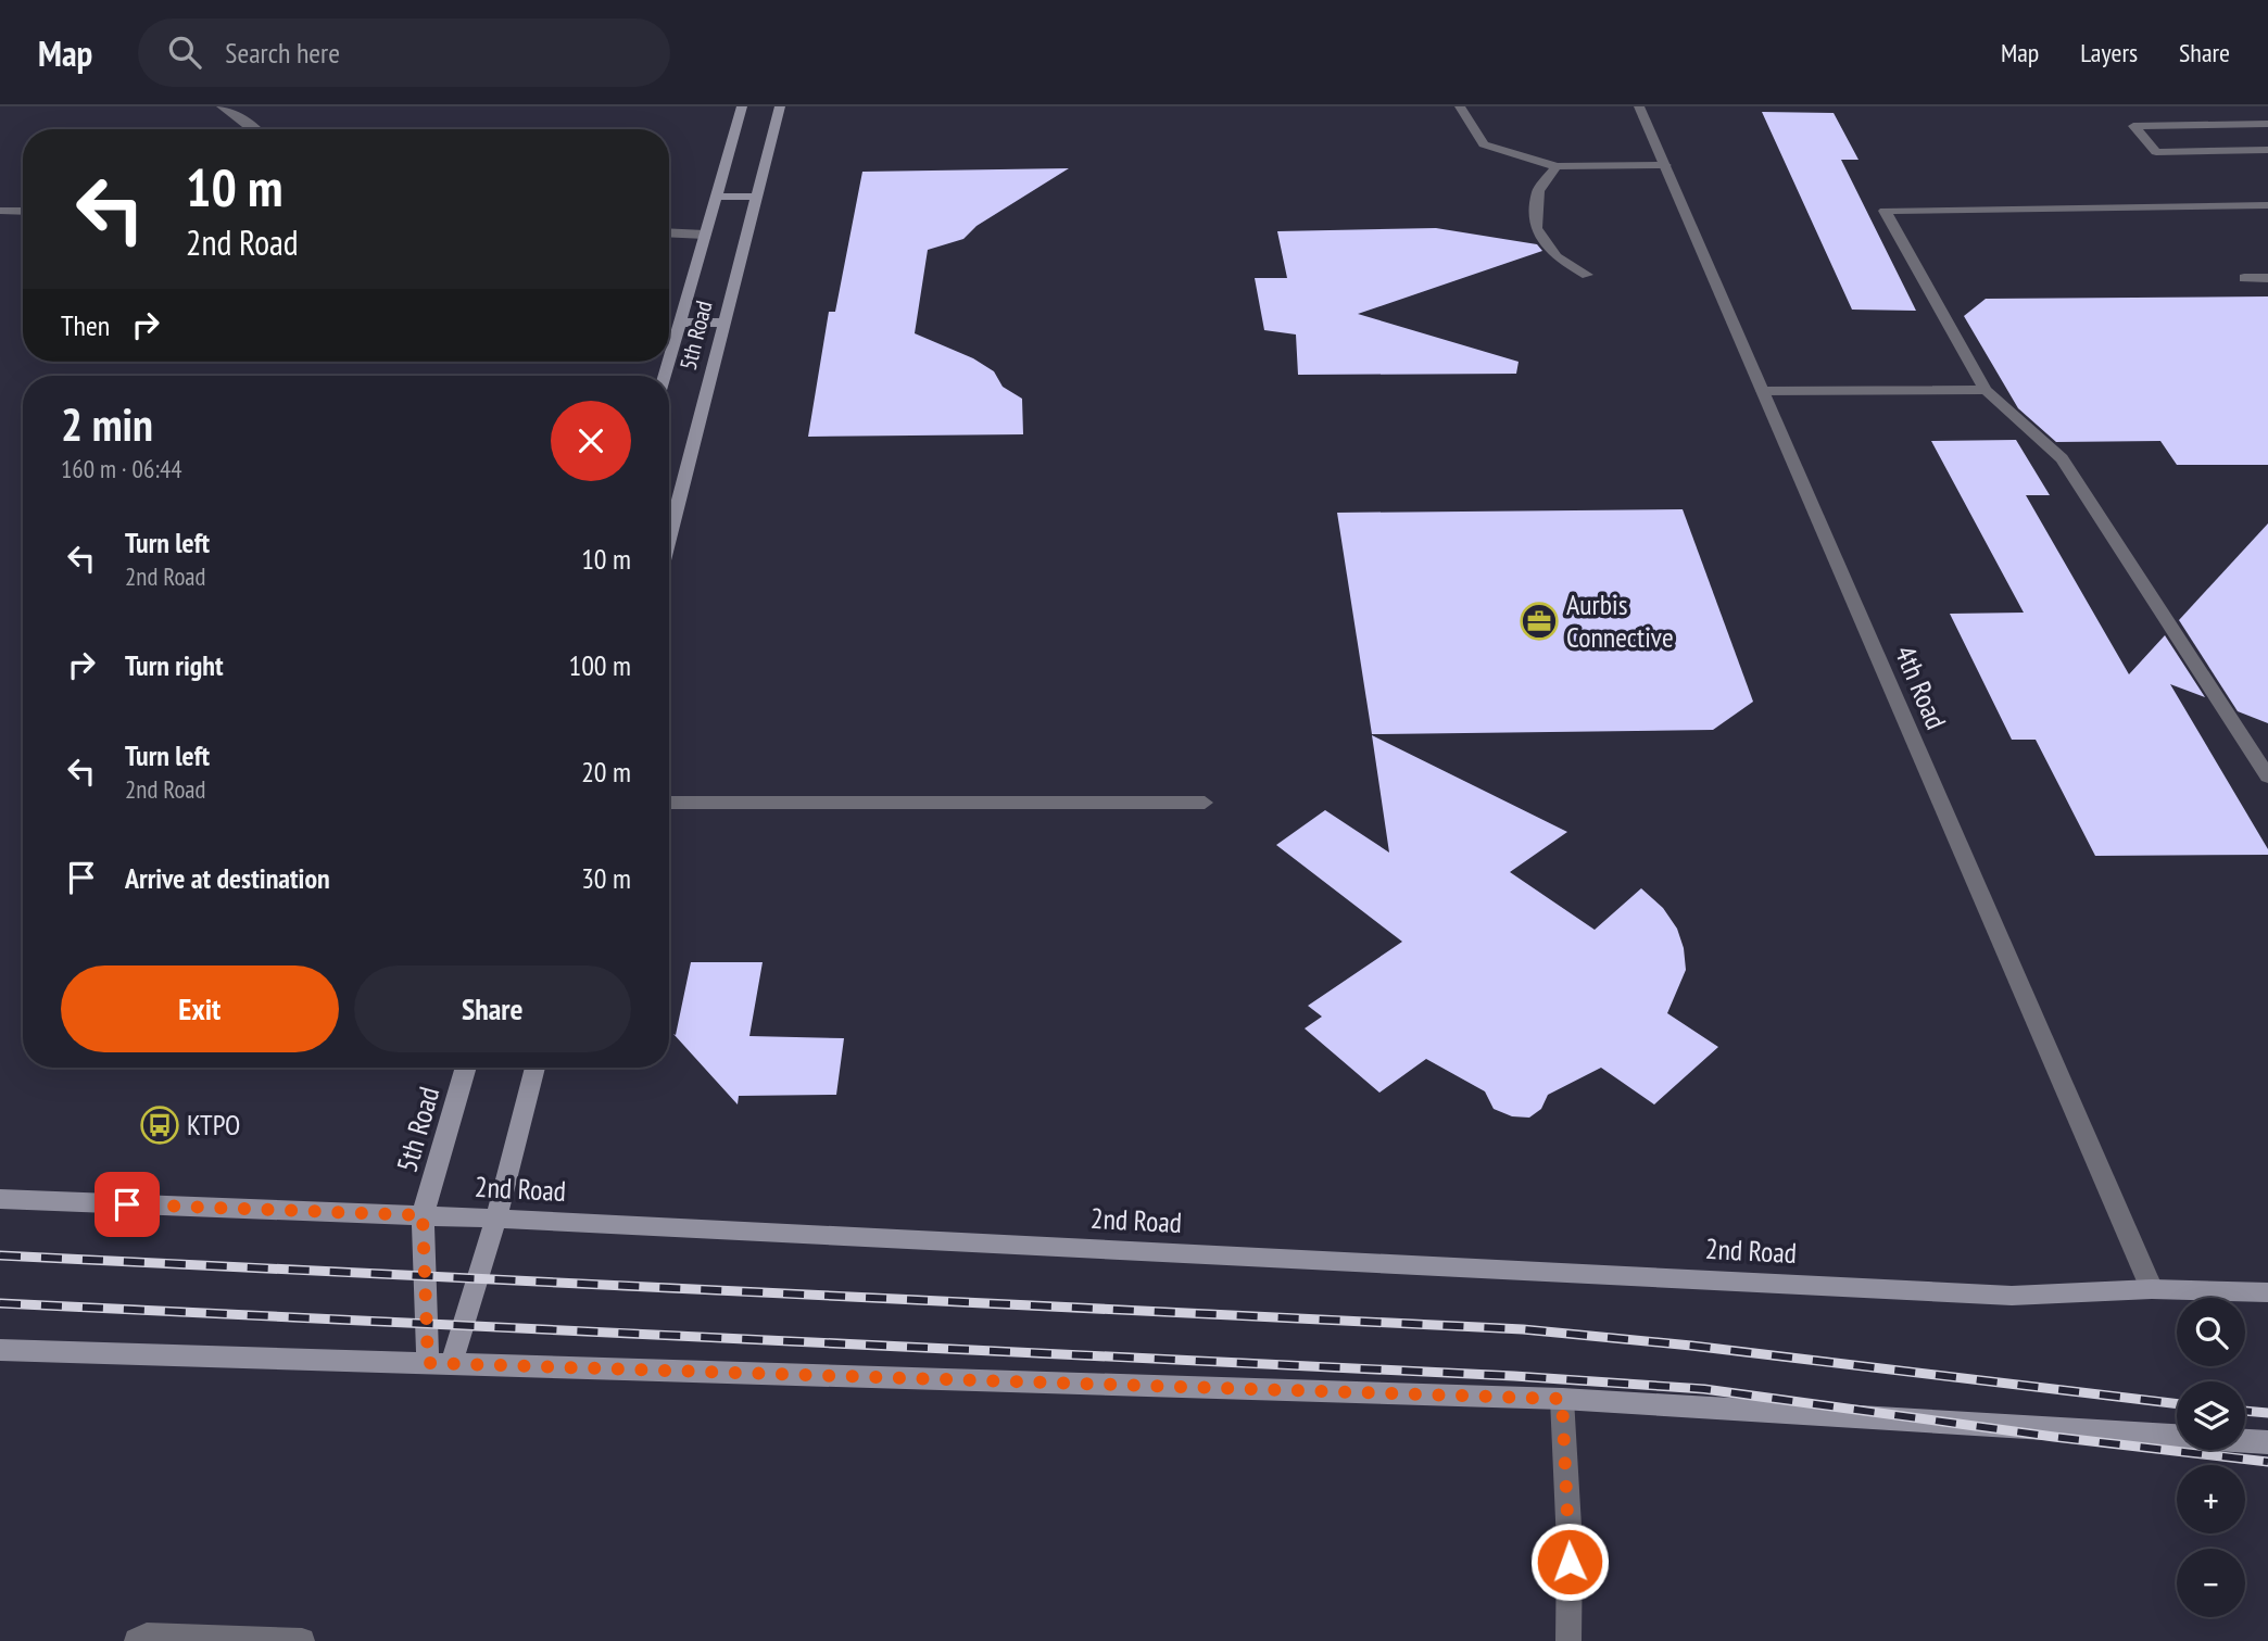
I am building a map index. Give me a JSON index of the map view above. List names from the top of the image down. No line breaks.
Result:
{"streets":{"main road":["5th Road","2nd Road"],"street":["4th Road"]},"crossings":[["5th Road","2nd Road"],["4th Road","2nd Road"]],"places":{"office":["Aurbis Connective"],"bus stop":["KTPO"]},"page":{"header":"Map","search":"Search here","nav":["Map","Layers","Share"],"turn":["10 m","2nd Road"],"then":"Then","heading":["2 min","160 m · 06:44"],"list":[{"name":"Turn left","note":"2nd Road","value":"10 m"},{"name":"Turn right","value":"100 m"},{"name":"Turn left","note":"2nd Road","value":"20 m"},{"name":"Arrive at destination","value":"30 m"}],"buttons":["Exit","Share"],"map_buttons":["+","−"]}}
